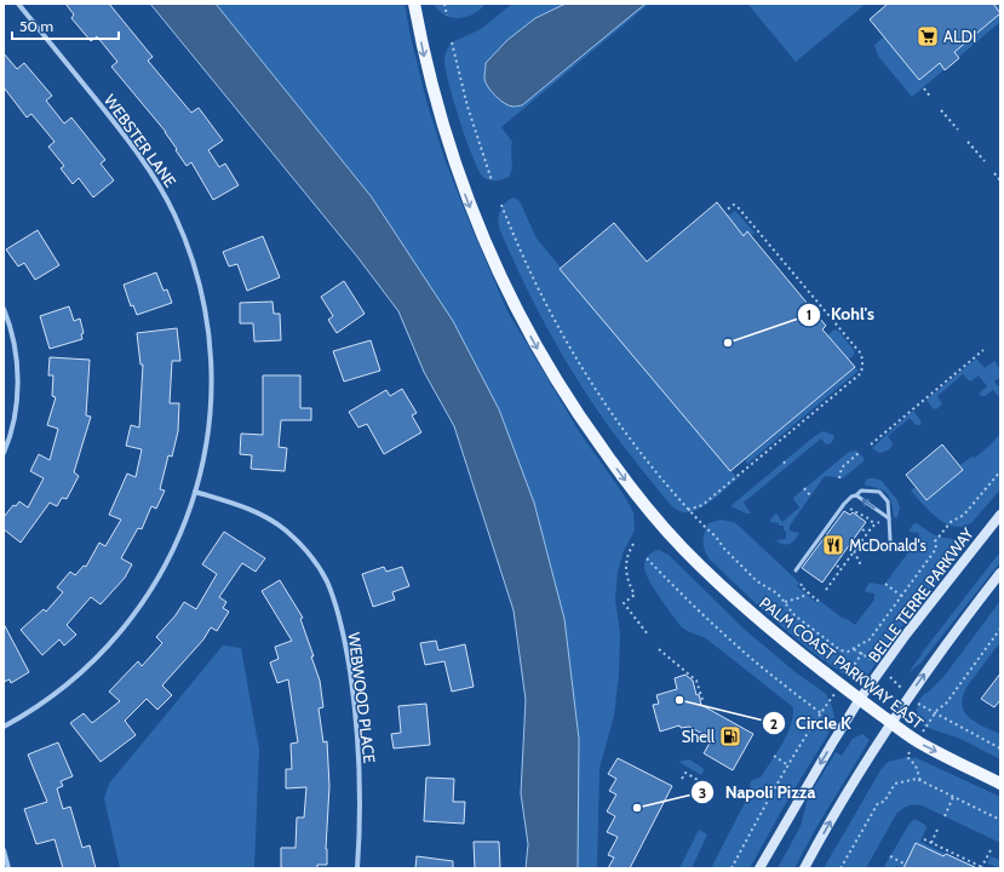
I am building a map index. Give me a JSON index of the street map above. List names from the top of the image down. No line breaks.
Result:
{"streets":{"main road":["BELLE TERRE PARKWAY","PALM COAST PARKWAY EAST"],"street":["WEBSTER LANE","WEBWOOD PLACE"]},"crossings":[["WEBSTER LANE","WEBWOOD PLACE"],["BELLE TERRE PARKWAY","PALM COAST PARKWAY EAST"]],"one_way":["PALM COAST PARKWAY EAST"],"places":{"supermarket":["ALDI"],"other":["Kohl's","Circle K","Napoli Pizza"],"restaurant":["McDonald's"],"fuel station":["Shell"]},"scale_bar":"50 m"}
